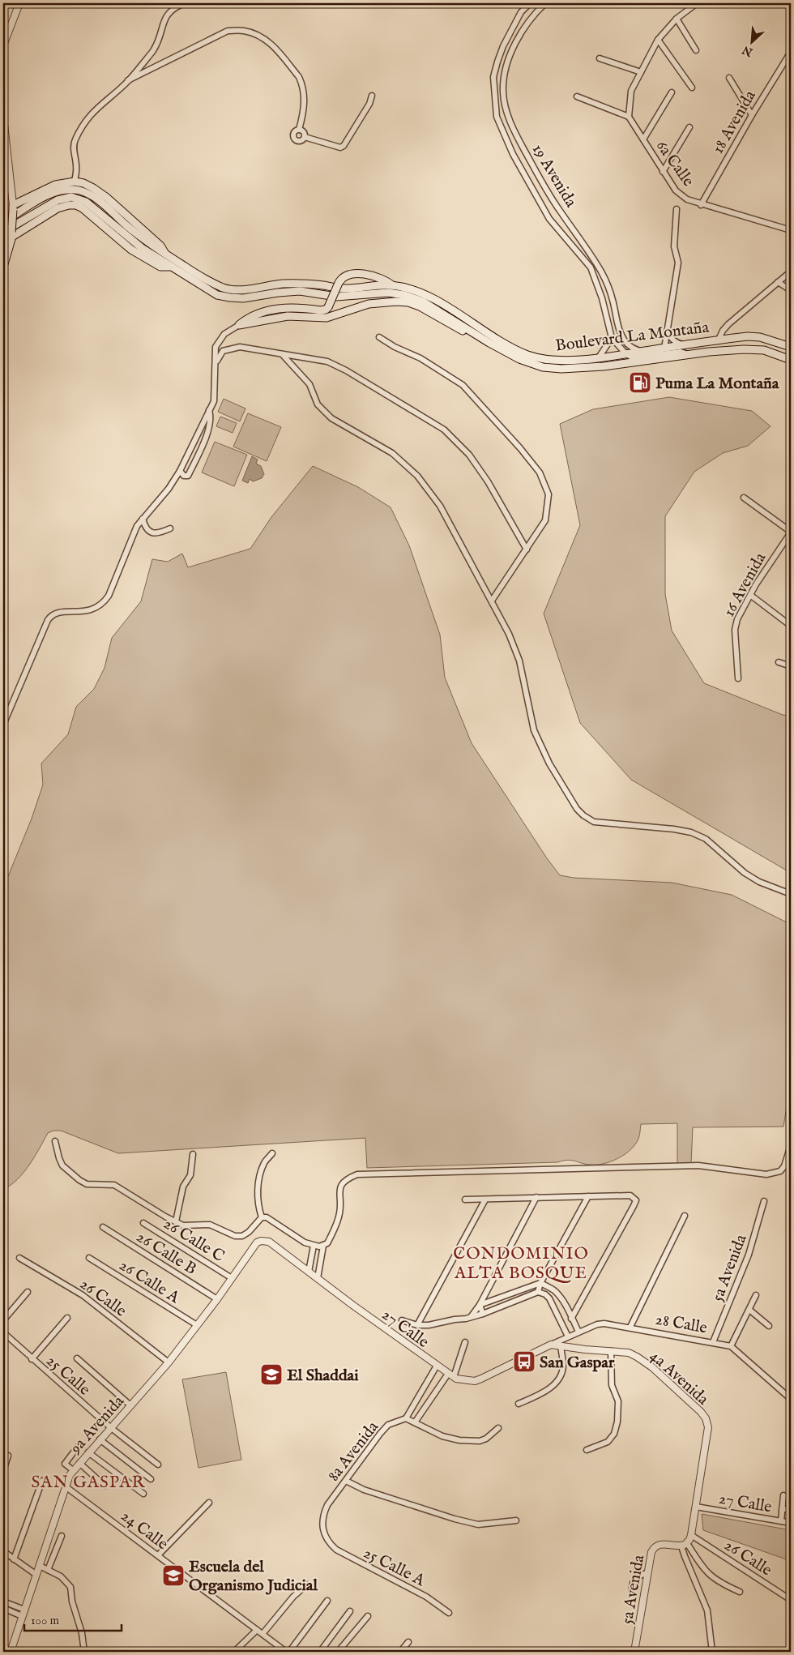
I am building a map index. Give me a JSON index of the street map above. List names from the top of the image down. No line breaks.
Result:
{"streets":{"main road":["Boulevard La Montaña"],"street":["18 Avenida","6a Calle","19 Avenida","16 Avenida","26 Calle C","26 Calle B","5a Avenida","26 Calle A","26 Calle","28 Calle","27 Calle","25 Calle","4a Avenida","9a Avenida","8a Avenida","24 Calle","25 Calle A"]},"crossings":[["18 Avenida","6a Calle"],["19 Avenida","Boulevard La Montaña"],["26 Calle C","9a Avenida"],["26 Calle B","9a Avenida"],["5a Avenida","28 Calle"],["5a Avenida","4a Avenida"],["26 Calle A","9a Avenida"],["26 Calle","4a Avenida"],["26 Calle","9a Avenida"],["28 Calle","27 Calle"],["28 Calle","4a Avenida"],["27 Calle","4a Avenida"],["27 Calle","9a Avenida"],["25 Calle","9a Avenida"],["9a Avenida","24 Calle"],["8a Avenida","25 Calle A"]],"districts":["CONDOMINIO ALTA BOSQUE","SAN GASPAR"],"places":{"fuel station":["Puma La Montaña"],"bus stop":["San Gaspar"],"school or university":["El Shaddai","Escuela del Organismo Judicial"]},"scale_bar":"100 m","north":"bottom left"}
